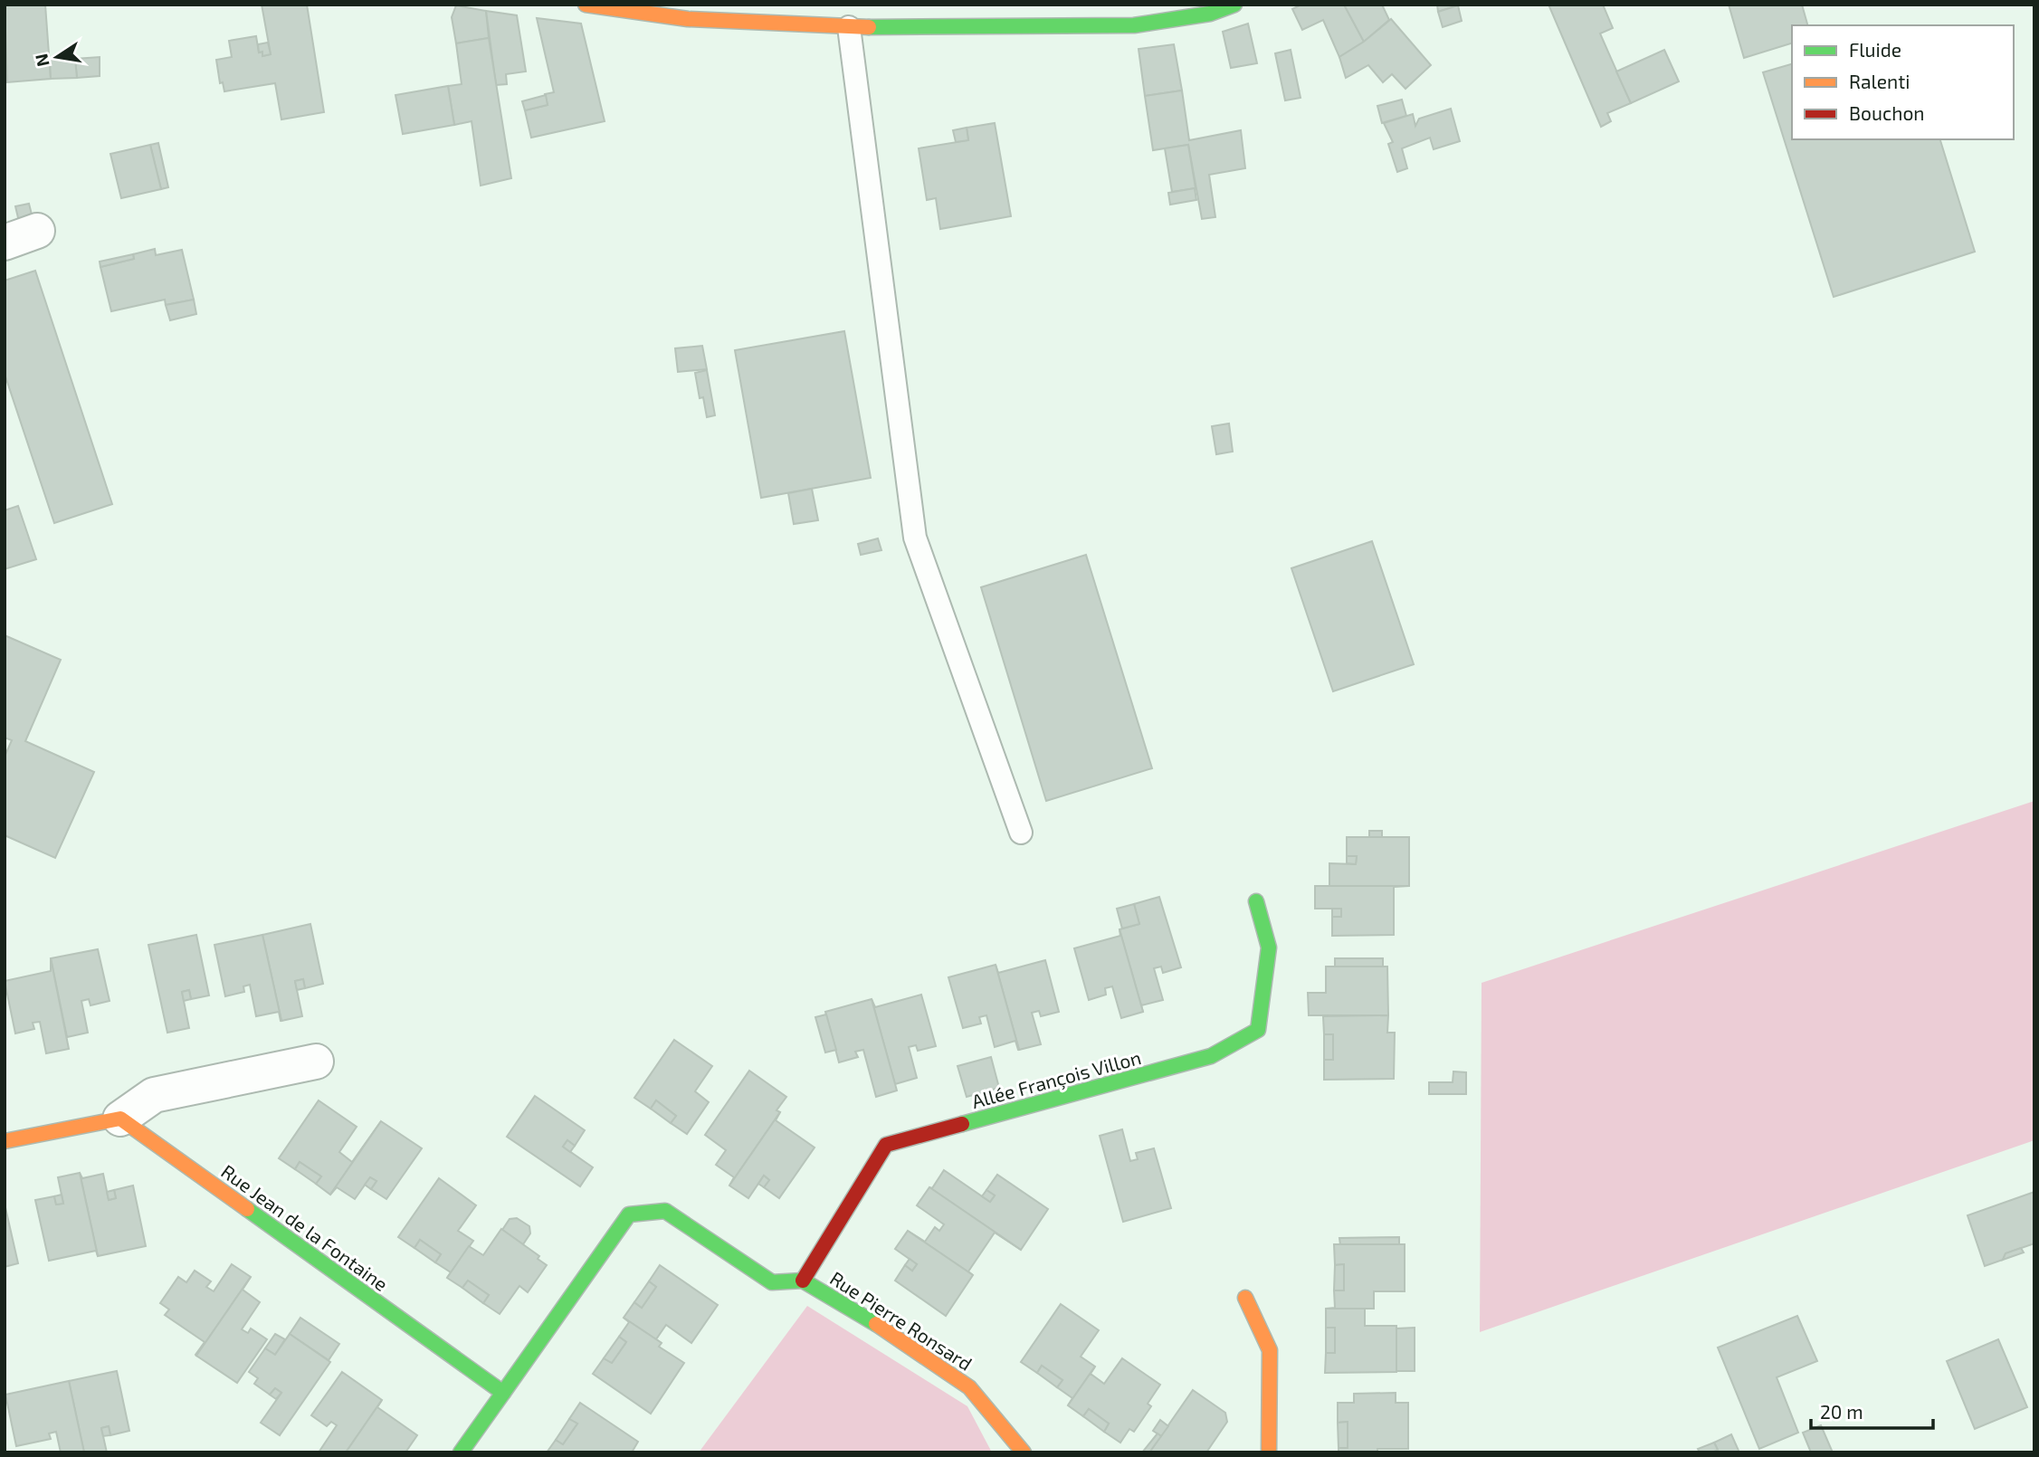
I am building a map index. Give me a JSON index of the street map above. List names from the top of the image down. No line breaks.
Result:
{"streets":{"street":["Allée François Villon","Rue Jean de la Fontaine","Rue Pierre Ronsard"]},"crossings":[["Allée François Villon","Rue Pierre Ronsard"],["Rue Jean de la Fontaine","Rue Pierre Ronsard"]],"legend":["Fluide","Ralenti","Bouchon"],"scale_bar":"20 m","north":"left"}
